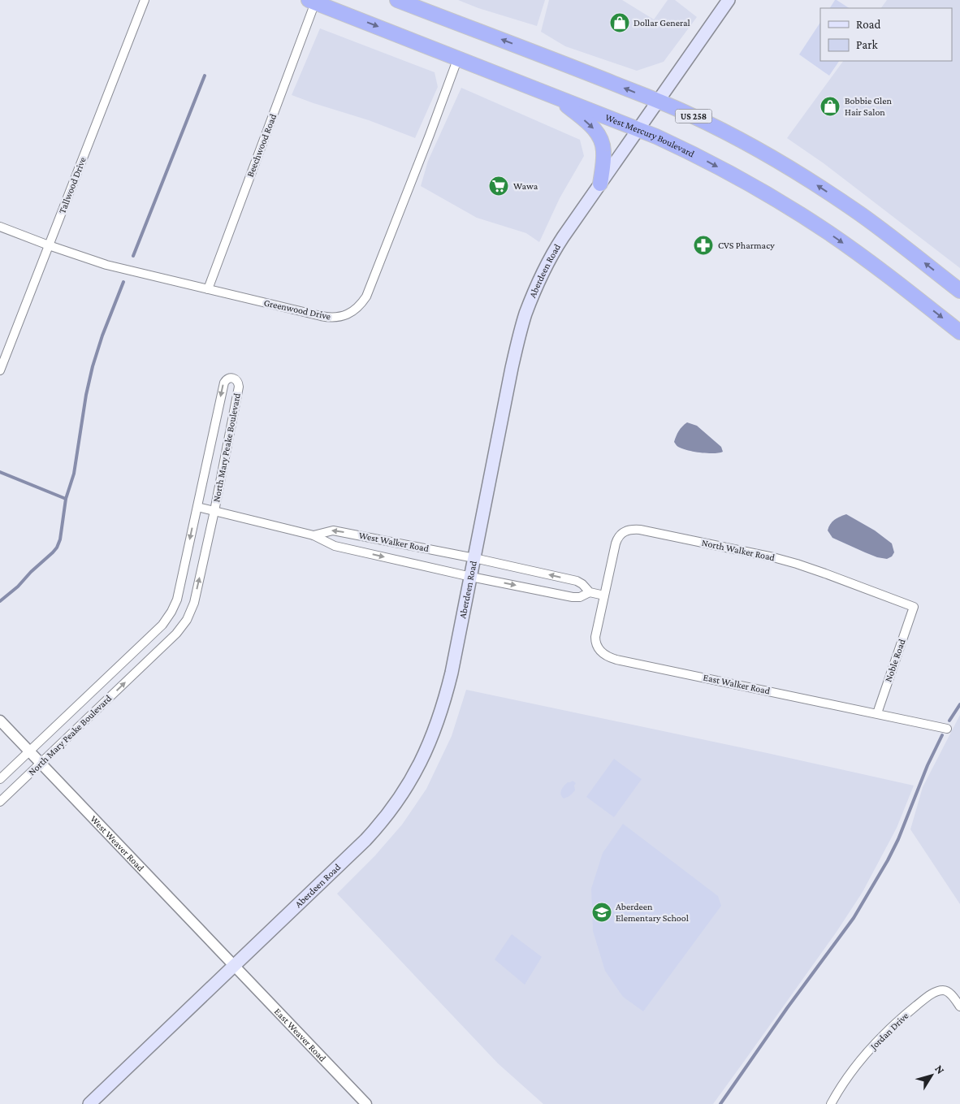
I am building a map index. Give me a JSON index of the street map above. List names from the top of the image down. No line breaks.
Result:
{"streets":{"highway":["US 258","West Mercury Boulevard"],"main road":["Aberdeen Road"],"street":["Beechwood Road","Tallwood Drive","Greenwood Drive","North Mary Peake Boulevard","West Walker Road","North Walker Road","Noble Road","East Walker Road","West Weaver Road","Jordan Drive","East Weaver Road"]},"crossings":[["US 258","Aberdeen Road"],["West Mercury Boulevard","Beechwood Road"],["West Mercury Boulevard","Aberdeen Road"],["West Mercury Boulevard","Greenwood Drive"],["Beechwood Road","Greenwood Drive"],["Tallwood Drive","Greenwood Drive"],["Aberdeen Road","West Walker Road"],["Aberdeen Road","West Weaver Road"],["Aberdeen Road","East Weaver Road"],["North Mary Peake Boulevard","West Walker Road"],["North Mary Peake Boulevard","West Weaver Road"],["North Walker Road","Noble Road"],["North Walker Road","East Walker Road"],["Noble Road","East Walker Road"],["West Weaver Road","East Weaver Road"]],"places":{"shop":["Dollar General","Bobbie Glen Hair Salon"],"supermarket":["Wawa"],"pharmacy":["CVS Pharmacy"],"school or university":["Aberdeen Elementary School"]},"legend":["Road","Park"],"north":"top right"}
